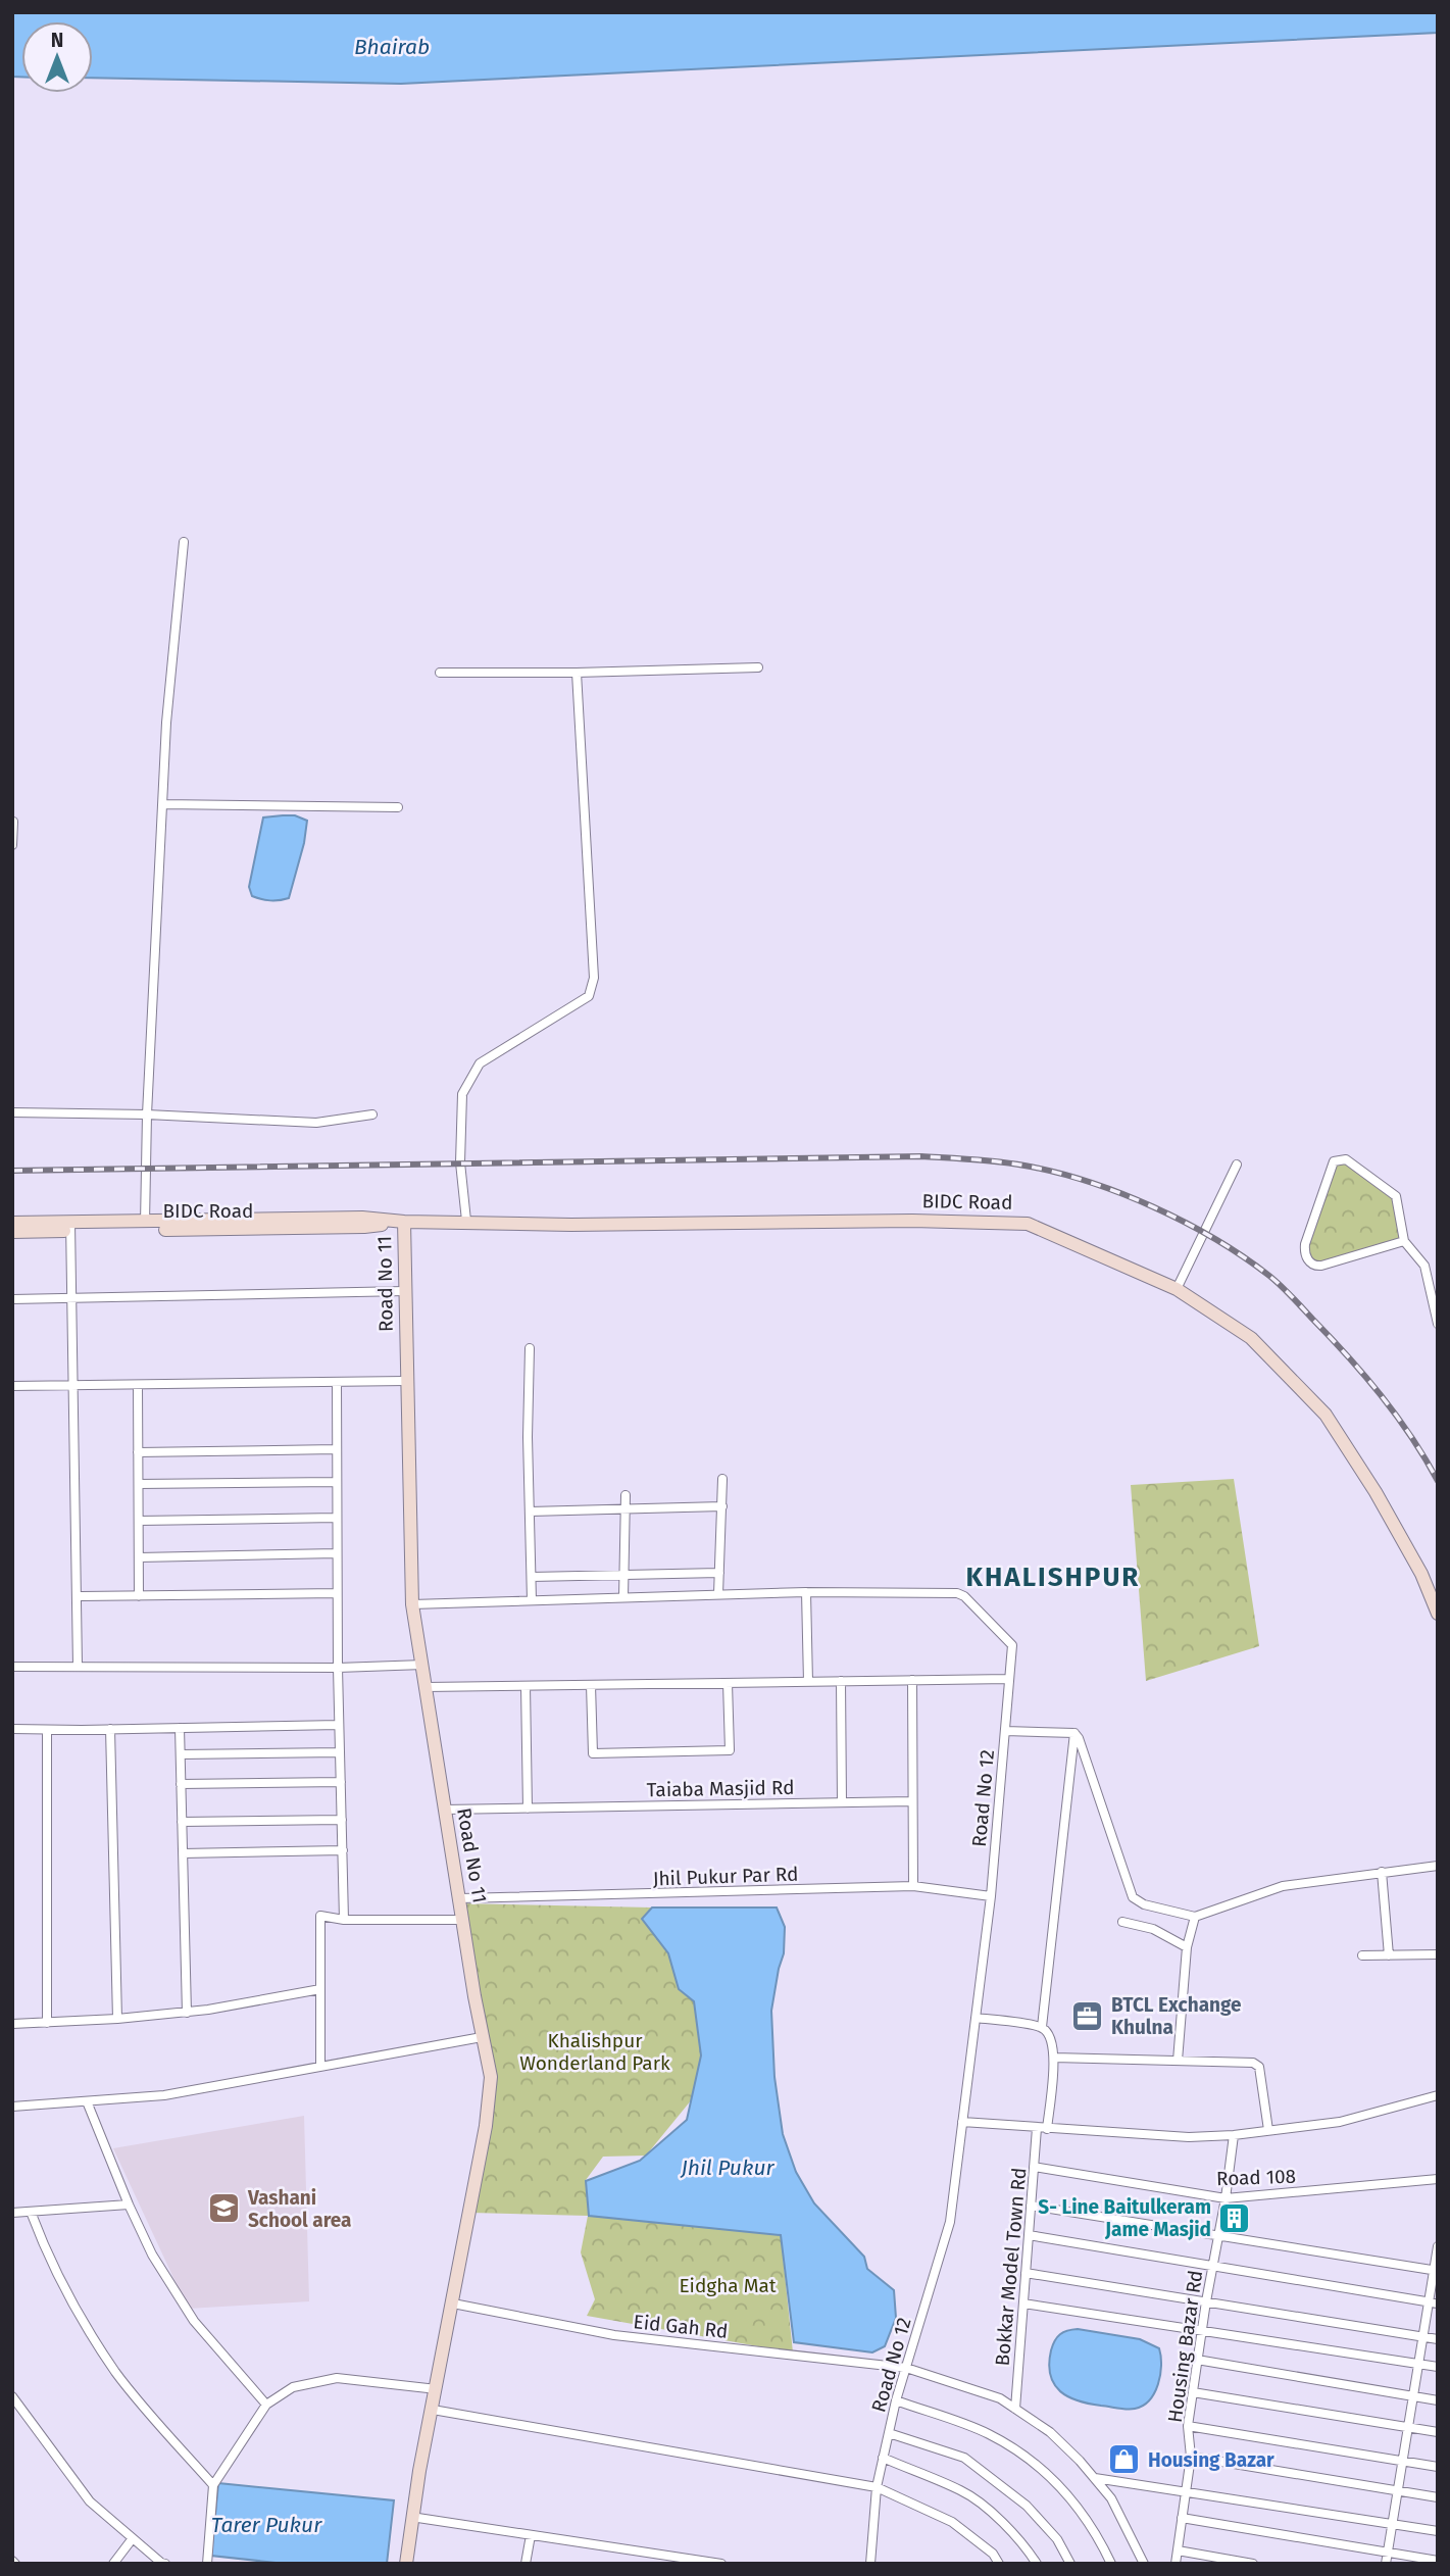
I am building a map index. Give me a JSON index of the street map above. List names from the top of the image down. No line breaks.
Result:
{"streets":{"main road":["BIDC Road","Road No 11"],"street":["Taiaba Masjid Rd","Road No 12","Jhil Pukur Par Rd","Road 108","Bokkar Model Town Rd","Eid Gah Rd","Housing Bazar Rd"]},"crossings":[["BIDC Road","Road No 11"],["Road No 11","Taiaba Masjid Rd"],["Road No 11","Road No 12"],["Road No 11","Jhil Pukur Par Rd"],["Road No 11","Eid Gah Rd"],["Road No 12","Jhil Pukur Par Rd"],["Road No 12","Eid Gah Rd"],["Road 108","Bokkar Model Town Rd"],["Road 108","Housing Bazar Rd"],["Bokkar Model Town Rd","Eid Gah Rd"]],"districts":["KHALISHPUR"],"water":["Bhairab","Jhil Pukur","Tarer Pukur"],"parks":["Khalishpur Wonderland Park","Eidgha Mat"],"places":{"office":["BTCL Exchange Khulna"],"school or university":["Vashani School area"],"building":["S- Line Baitulkeram Jame Masjid"],"shop":["Housing Bazar"]},"north":"top"}
